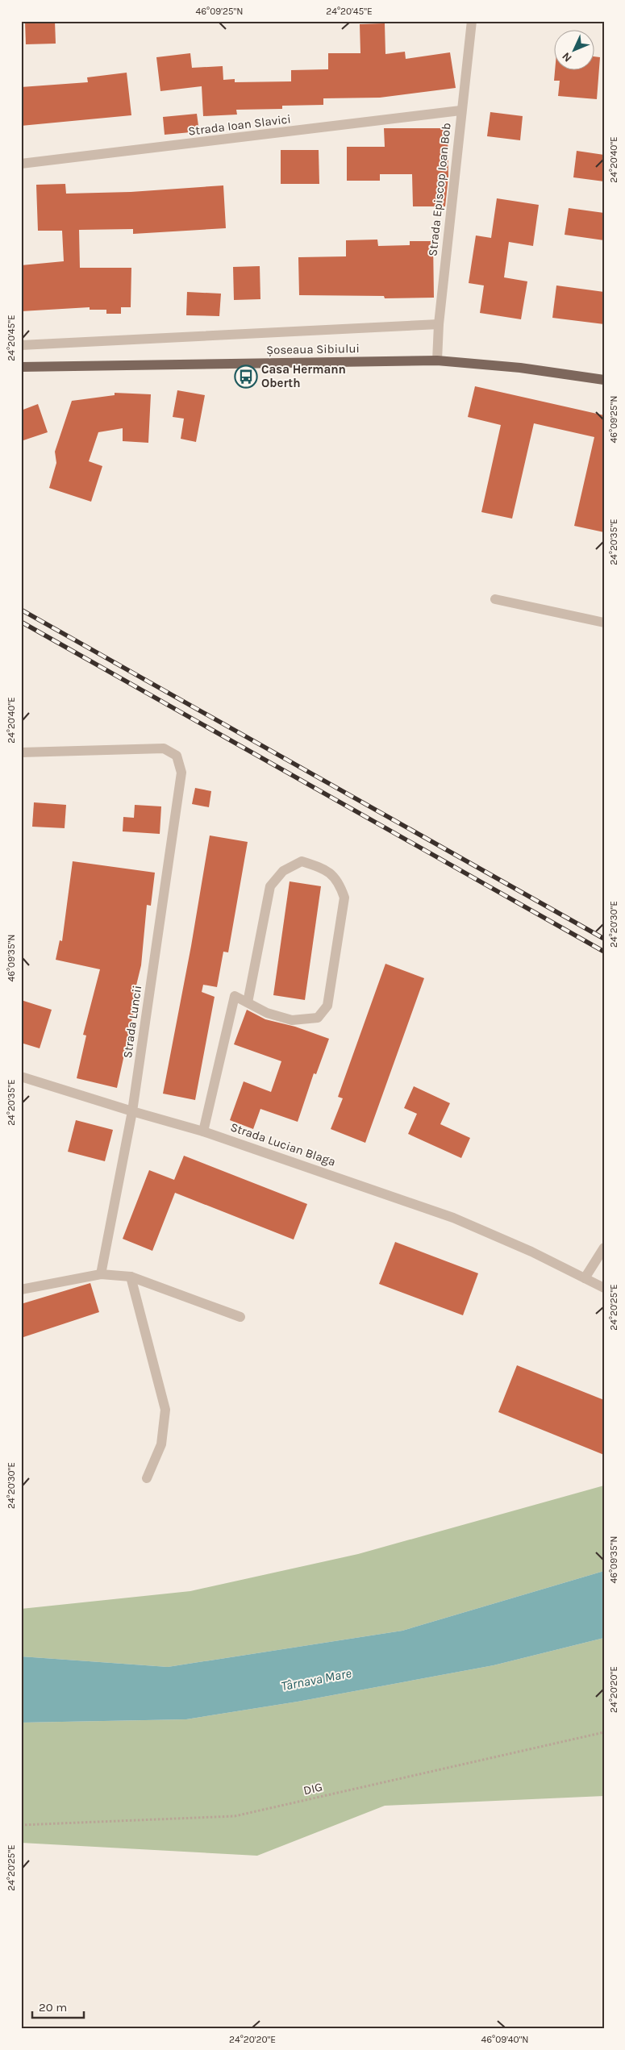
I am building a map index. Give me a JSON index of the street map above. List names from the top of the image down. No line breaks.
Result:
{"streets":{"main road":["Șoseaua Sibiului"],"street":["Strada Ioan Slavici","Strada Episcop Ioan Bob","Strada Luncii","Strada Lucian Blaga"],"path":["DIG"]},"crossings":[["Strada Ioan Slavici","Strada Episcop Ioan Bob"],["Strada Episcop Ioan Bob","Șoseaua Sibiului"],["Strada Luncii","Strada Lucian Blaga"]],"water":["Târnava Mare"],"places":{"bus stop":["Casa Hermann Oberth"]},"scale_bar":"20 m","north":"bottom left","coordinates":["46°09'25\"N","24°20'45\"E","24°20'40\"E","24°20'35\"E","24°20'30\"E","46°09'35\"N","24°20'25\"E","24°20'20\"E","46°09'40\"N"]}
